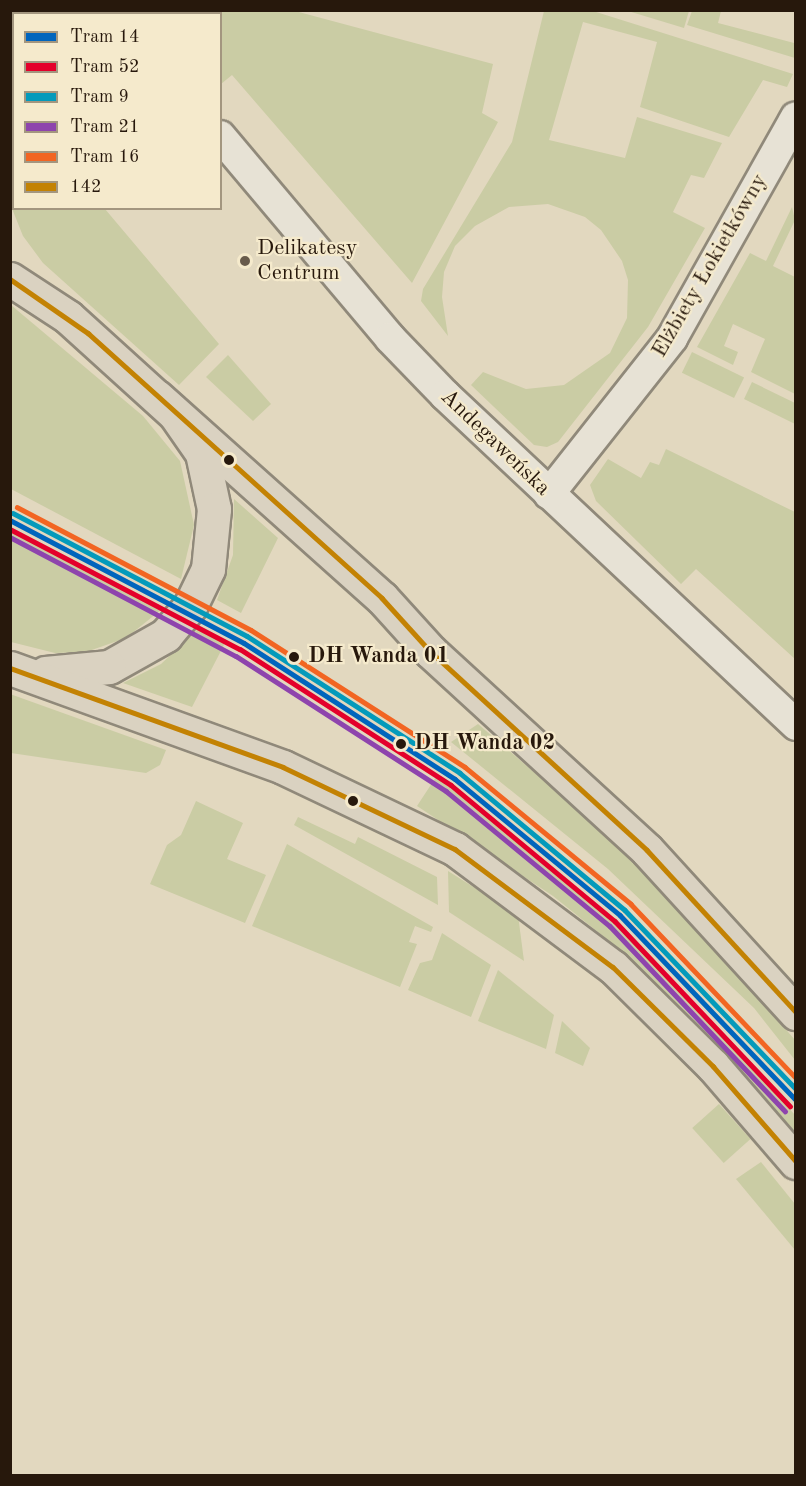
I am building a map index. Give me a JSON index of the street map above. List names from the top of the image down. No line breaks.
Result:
{"streets":{"street":["Elżbiety Łokietkówny","Andegaweńska"]},"crossings":[["Elżbiety Łokietkówny","Andegaweńska"]],"places":["Delikatesy Centrum","DH Wanda 01","DH Wanda 02"],"lines":["transit line 142","tram line 16","tram line 9","tram line 14","tram line 52","tram line 21"],"legend":["Tram 14","Tram 52","Tram 9","Tram 21","Tram 16","142"]}
